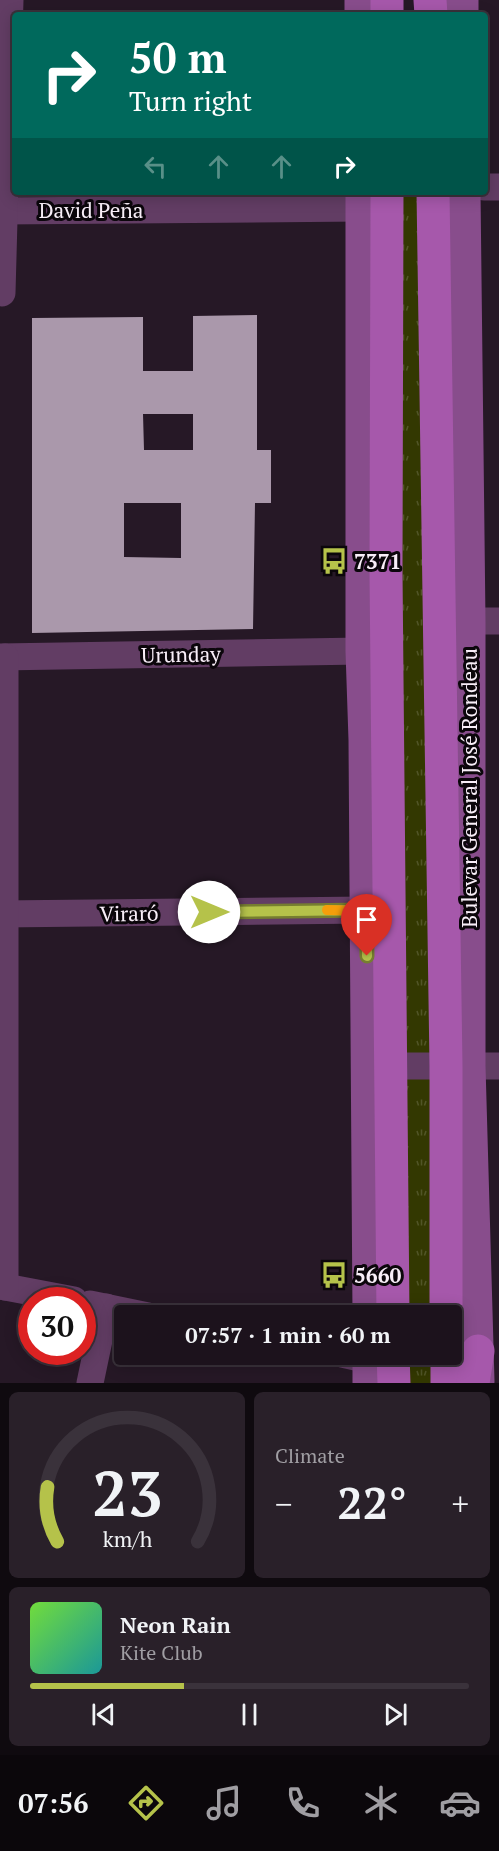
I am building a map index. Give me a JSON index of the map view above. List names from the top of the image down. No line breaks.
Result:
{"streets":{"main road":["Bulevar General José Rondeau"],"street":["David Peña","Urunday","Viraró"]},"places":{"bus stop":["7371","5660"]},"page":{"turn":["50 m","Turn right"],"limit":"30","trip":"07:57 · 1 min · 60 m","tile":"Climate","heat":["−","22°","+"],"song":["Neon Rain","Kite Club"],"tabs":"07:56","gauge":["23","km/h"]}}
